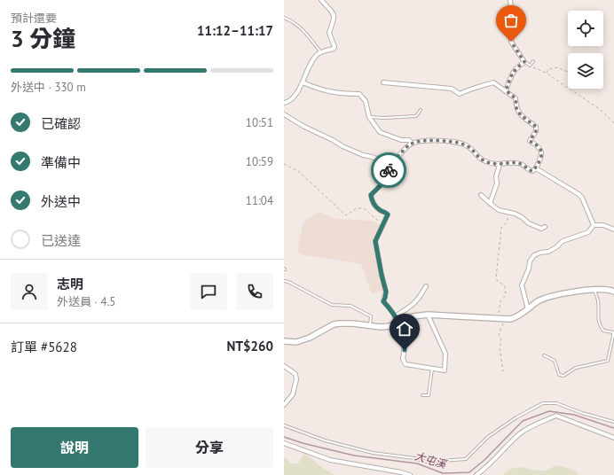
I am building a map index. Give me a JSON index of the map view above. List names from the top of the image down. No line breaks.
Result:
{"water":["大屯溪"],"page":{"heading":["3 分鐘","預計還要","11:12–11:17"],"panel":["志明","外送員 · 4.5","訂單 #5628","NT$260"],"bar":"外送中 · 330 m","list":[["已確認","10:51"],["準備中","10:59"],["外送中","11:04"],"已送達"],"buttons":["說明","分享"]}}
